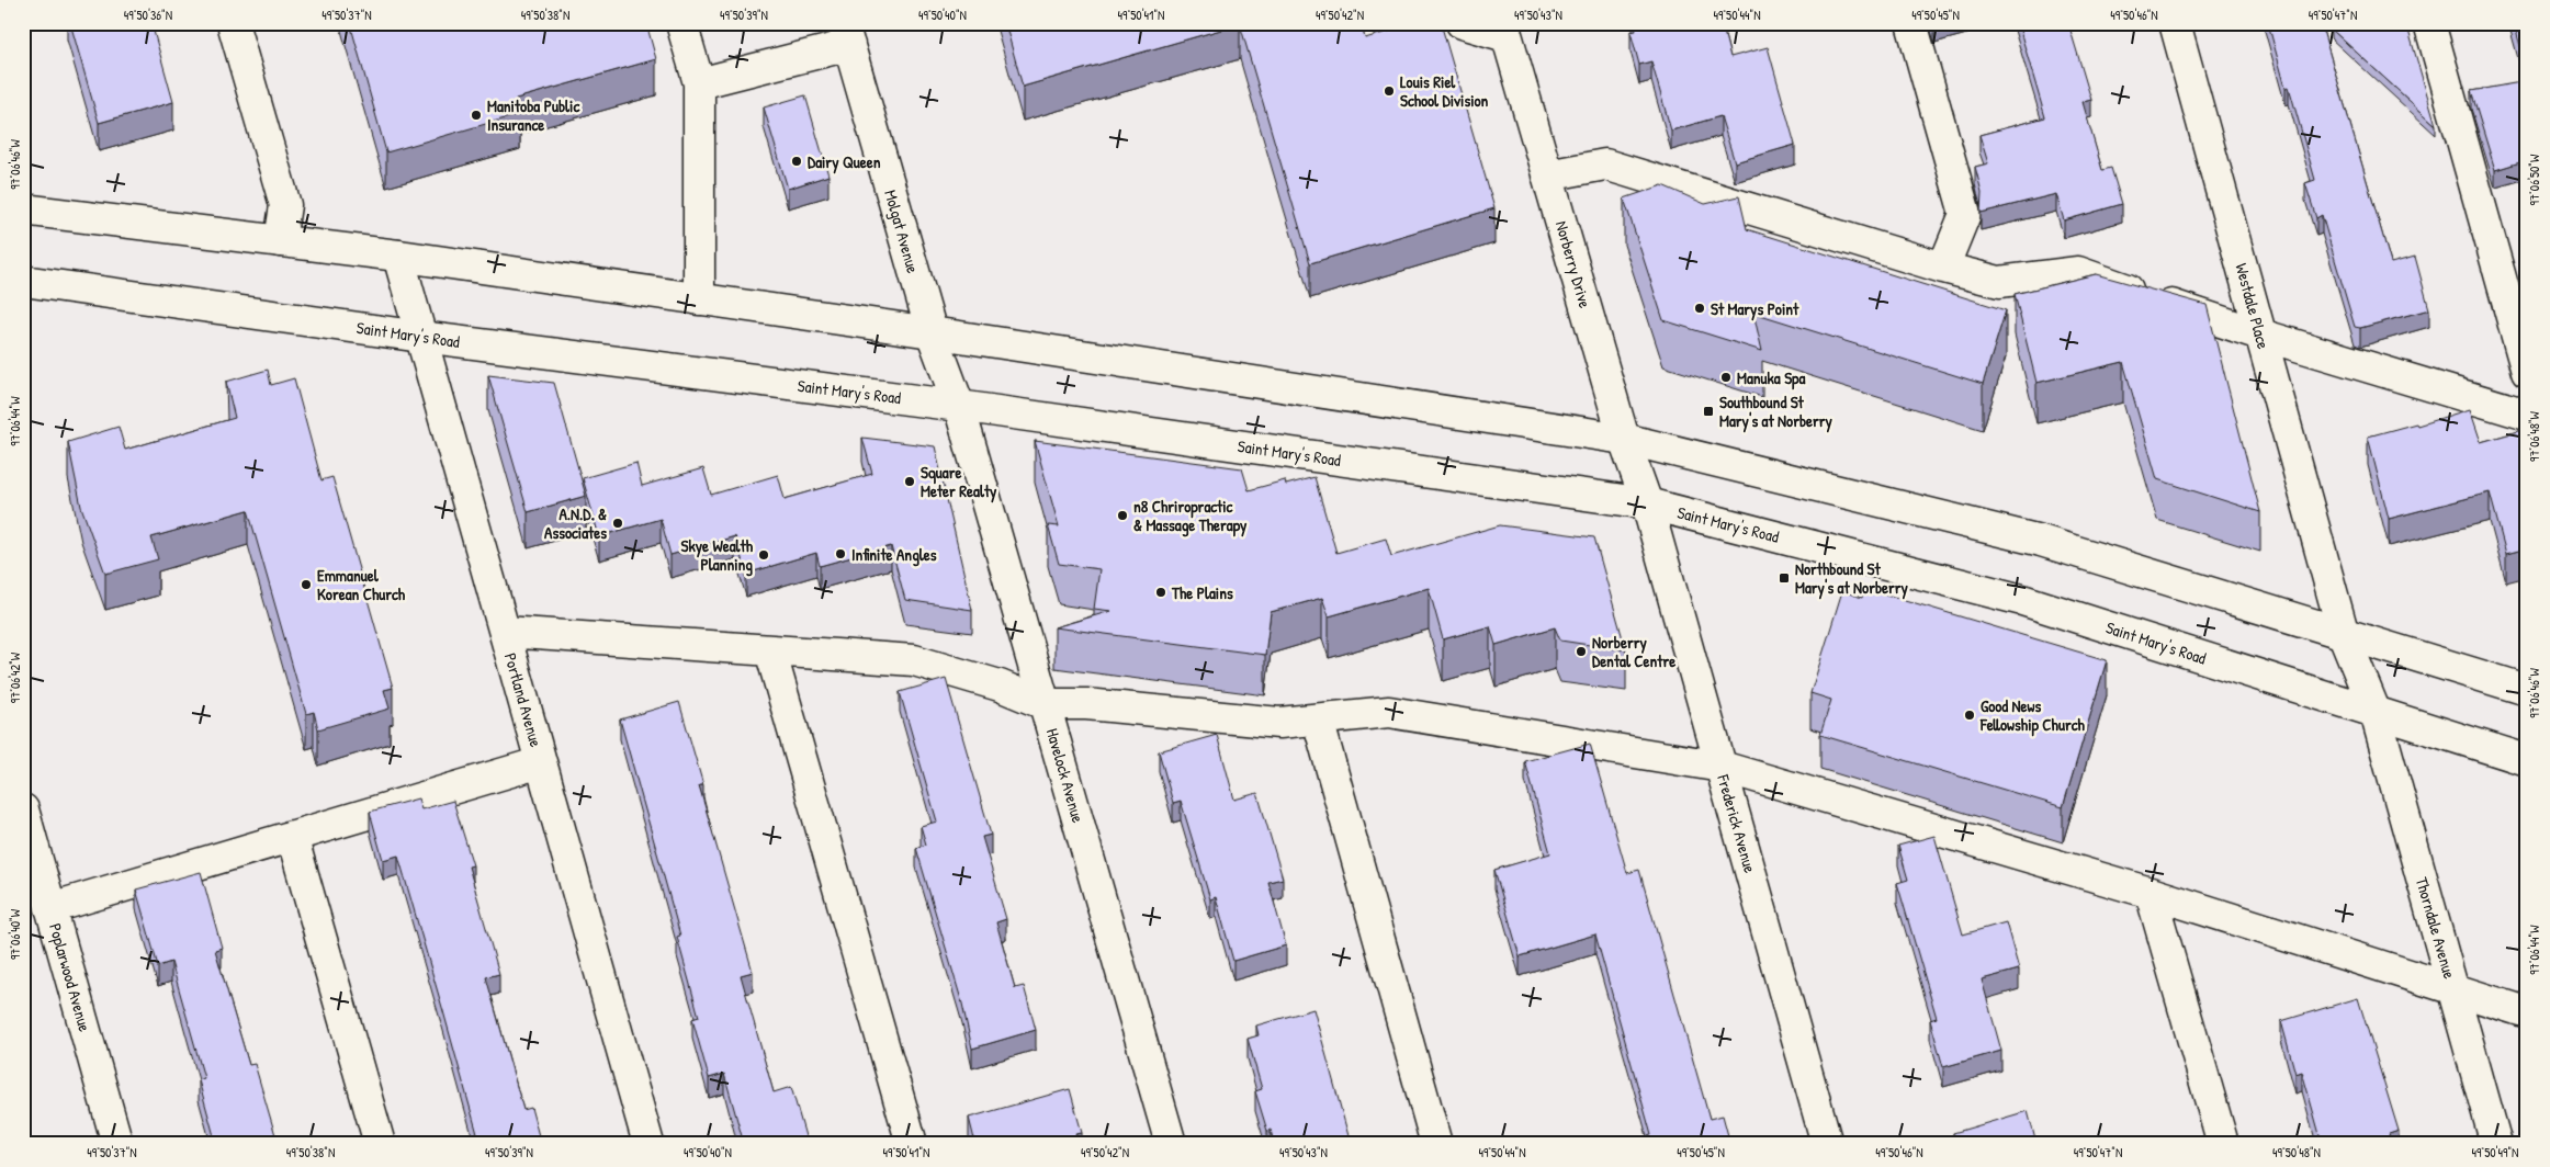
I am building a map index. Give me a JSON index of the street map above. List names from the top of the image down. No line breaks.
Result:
{"streets":{"main road":["Molgat Avenue","Norberry Drive","Westdale Place","Saint Mary's Road","Portland Avenue","Havelock Avenue","Frederick Avenue","Thorndale Avenue","Poplarwood Avenue"]},"crossings":[["Molgat Avenue","Saint Mary's Road"],["Molgat Avenue","Havelock Avenue"],["Norberry Drive","Saint Mary's Road"],["Norberry Drive","Frederick Avenue"],["Westdale Place","Saint Mary's Road"],["Westdale Place","Thorndale Avenue"],["Saint Mary's Road","Portland Avenue"],["Saint Mary's Road","Havelock Avenue"],["Saint Mary's Road","Frederick Avenue"],["Saint Mary's Road","Thorndale Avenue"]],"places":{"other":["Louis Riel School Division","Manitoba Public Insurance","Dairy Queen","St Marys Point","Manuka Spa","Square Meter Realty","n8 Chriropractic & Massage Therapy","A.N.D. & Associates","Infinite Angles","Skye Wealth Planning","Emmanuel Korean Church","The Plains","Norberry Dental Centre","Good News Fellowship Church"],"transit":["Southbound St Mary's at Norberry","Northbound St Mary's at Norberry"]},"coordinates":["49°50'36\"N","49°50'37\"N","49°50'38\"N","49°50'39\"N","49°50'40\"N","49°50'41\"N","49°50'42\"N","49°50'43\"N","49°50'44\"N","49°50'45\"N","49°50'46\"N","49°50'47\"N","97°06'46\"W","97°06'50\"W","97°06'44\"W","97°06'48\"W","97°06'42\"W","97°06'40\"W","49°50'48\"N","49°50'49\"N"]}
